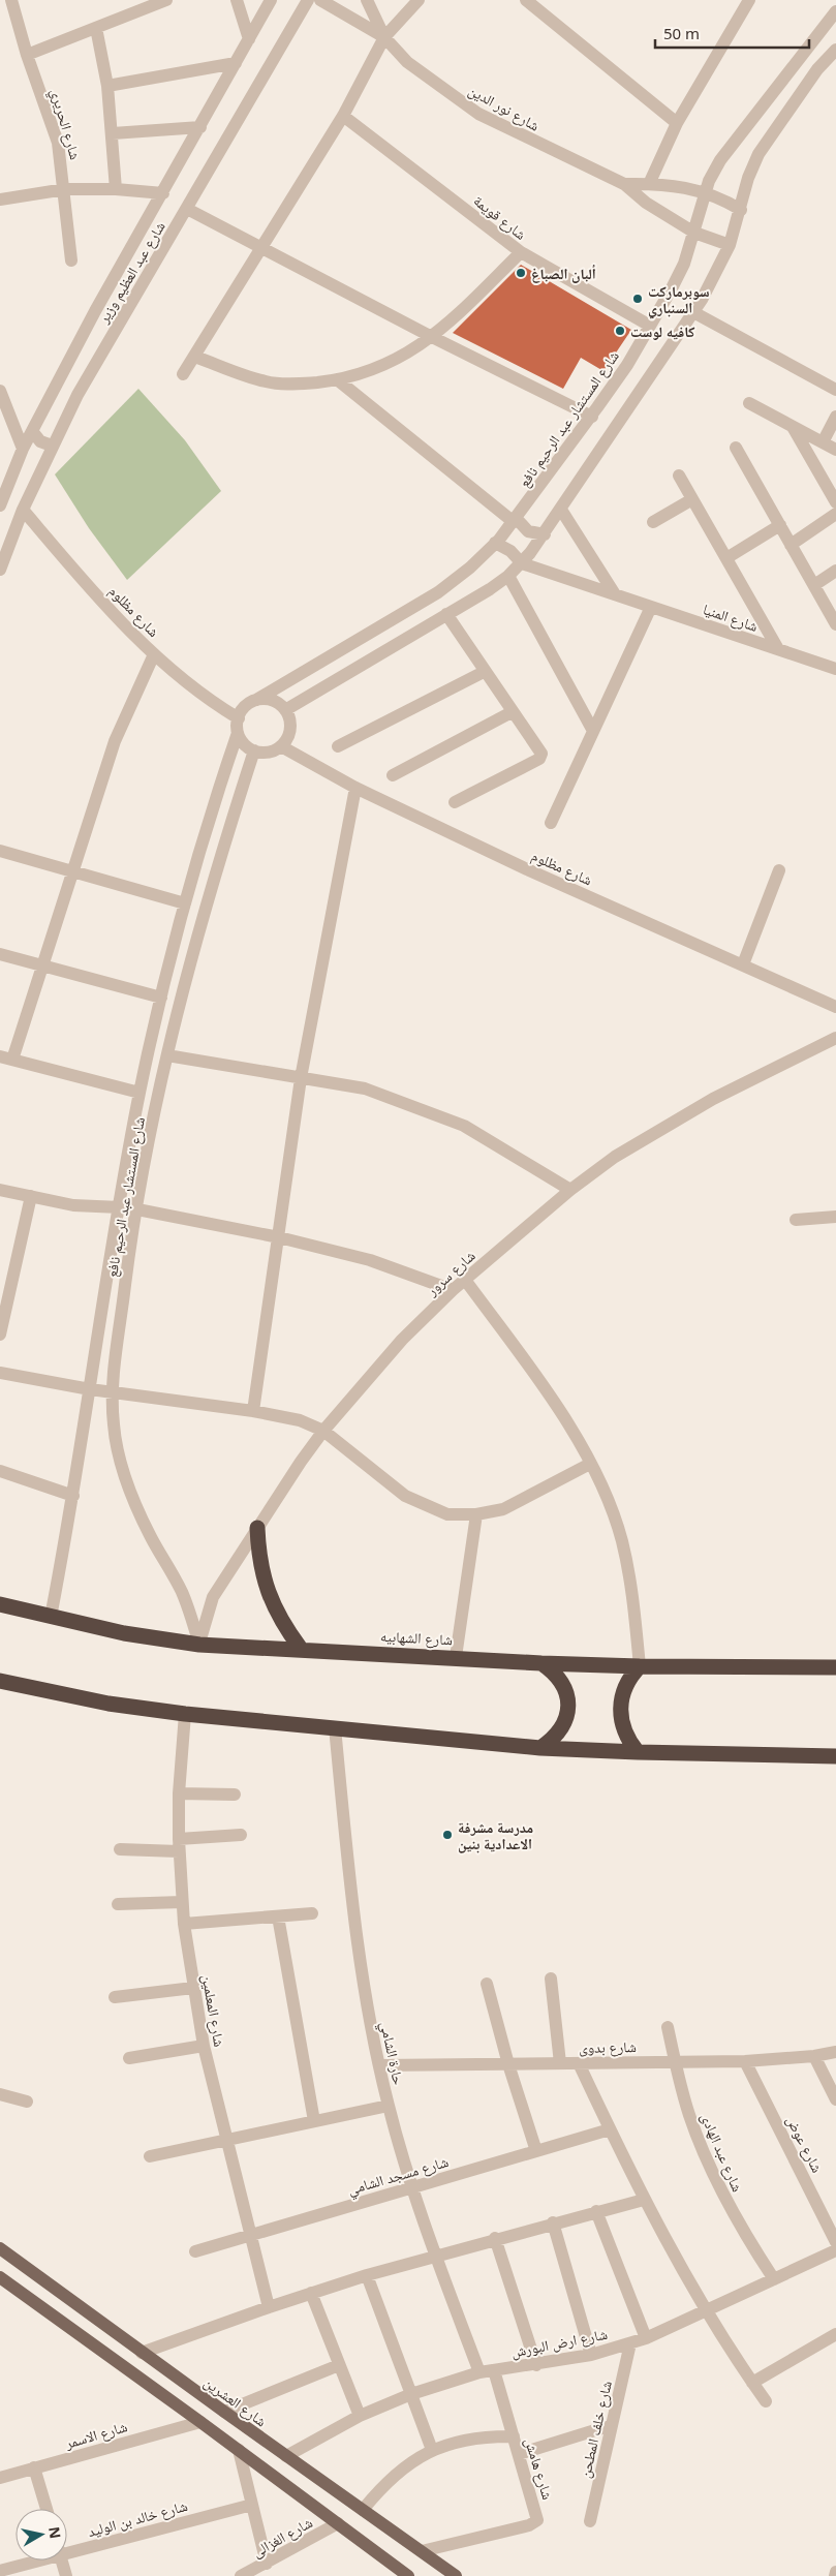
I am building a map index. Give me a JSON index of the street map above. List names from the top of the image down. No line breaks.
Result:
{"streets":{"highway":["شارع الشهابيه"],"main road":["شارع العشرين"],"street":["شارع نور الدين","شارع الحريري","شارع قويمة","شارع عبد العظيم وزير","شارع المستشار عبد الرحيم نافع","شارع مظلوم","شارع المنيا","شارع سرور","شارع المعلمين","شارع بدوى","حارة الشامي","شارع عوض","شارع عبد الهادى","شارع مسجد الشامي","شارع ارض البورش","شارع خلف المطحن","شارع الاسمر","شارع هامش","شارع خالد بن الوليد","شارع الغزالى"]},"crossings":[["شارع نور الدين","شارع المستشار عبد الرحيم نافع"],["شارع قويمة","شارع المستشار عبد الرحيم نافع"],["شارع عبد العظيم وزير","شارع مظلوم"],["شارع المستشار عبد الرحيم نافع","شارع مظلوم"],["شارع المستشار عبد الرحيم نافع","شارع سرور"],["شارع المستشار عبد الرحيم نافع","شارع الشهابيه"],["شارع سرور","شارع الشهابيه"],["شارع المعلمين","شارع مسجد الشامي"],["شارع بدوى","حارة الشامي"],["شارع بدوى","شارع عوض"],["شارع بدوى","شارع عبد الهادى"],["حارة الشامي","شارع مسجد الشامي"],["حارة الشامي","شارع ارض البورش"],["شارع عبد الهادى","شارع ارض البورش"],["شارع ارض البورش","شارع العشرين"],["شارع ارض البورش","شارع خلف المطحن"],["شارع ارض البورش","شارع هامش"],["شارع العشرين","شارع هامش"]],"places":["ألبان الصباغ","سوبرماركت السنباري","كافيه لوست","مدرسة مشرفة الاعدادية بنين"],"scale_bar":"50 m","north":"right"}
